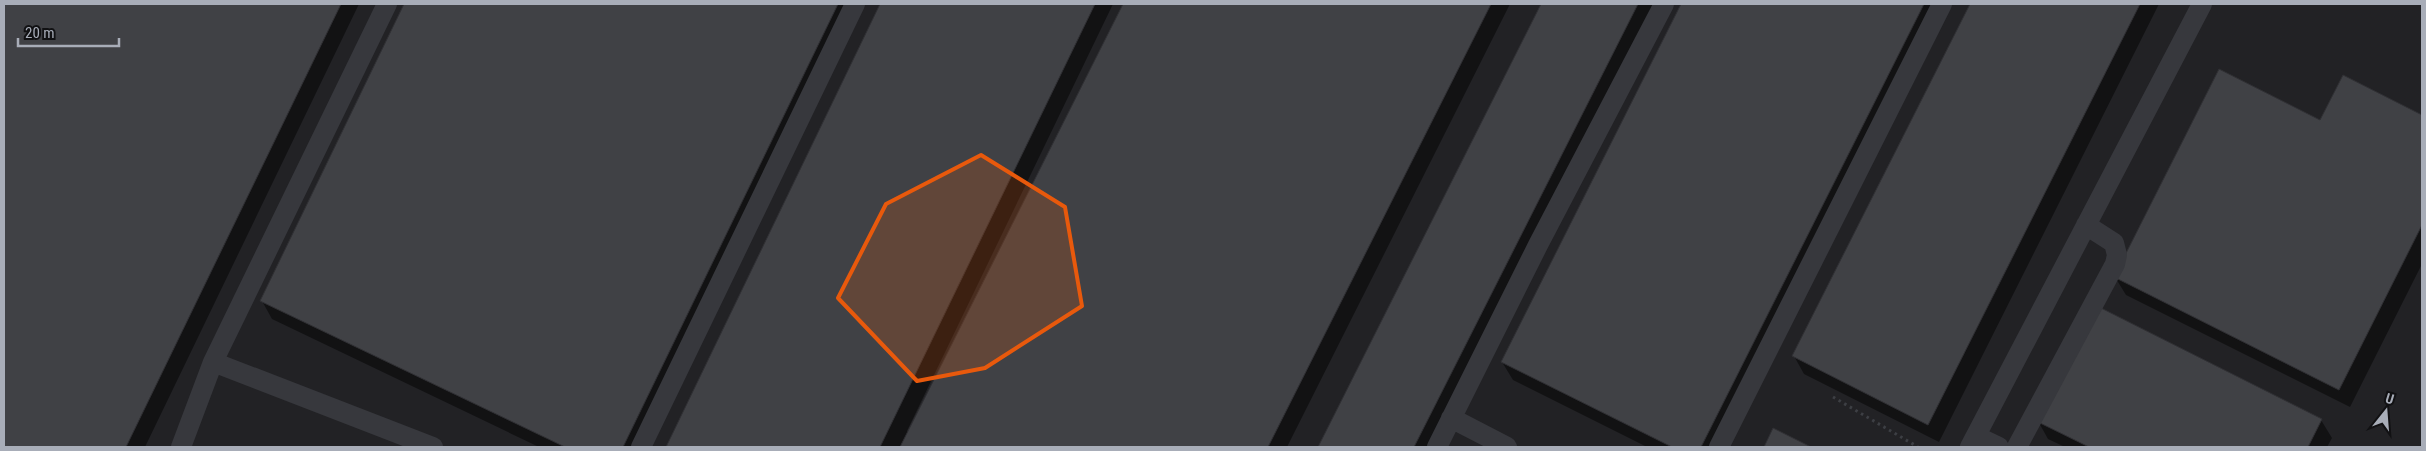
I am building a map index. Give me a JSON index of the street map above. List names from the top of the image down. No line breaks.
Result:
{"scale_bar":"20 m","north":"top"}
